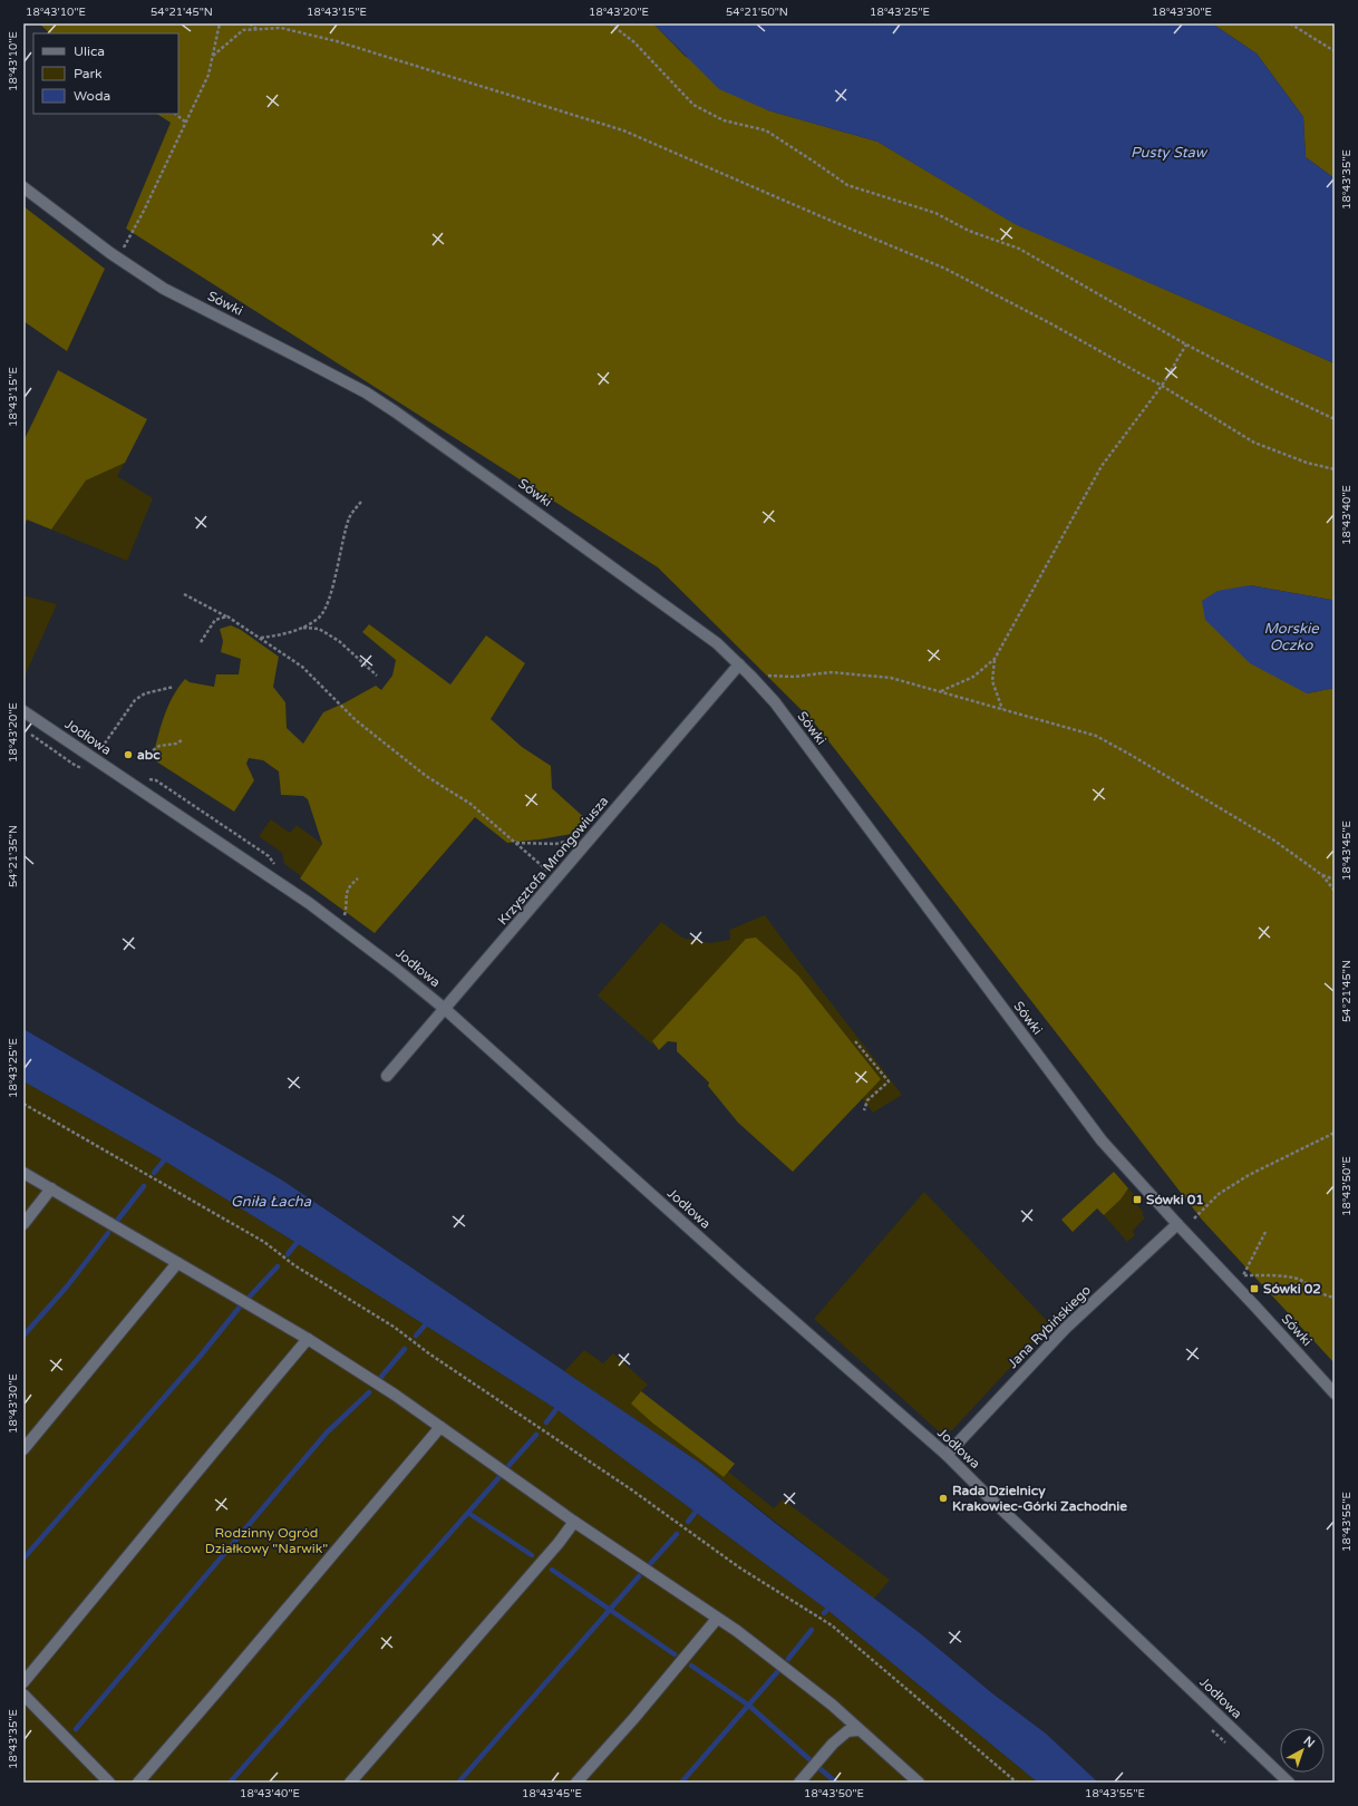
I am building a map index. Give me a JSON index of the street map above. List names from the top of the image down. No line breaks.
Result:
{"streets":{"street":["Sówki","Jodłowa","Krzysztofa Mrongowiusza","Jana Rybińskiego"]},"crossings":[["Sówki","Krzysztofa Mrongowiusza"],["Sówki","Jana Rybińskiego"],["Jodłowa","Krzysztofa Mrongowiusza"],["Jodłowa","Jana Rybińskiego"]],"water":["Pusty Staw","Morskie Oczko","Gniła Łacha"],"parks":["Rodzinny Ogród Działkowy \"Narwik\""],"places":{"other":["abc","Rada Dzielnicy Krakowiec-Górki Zachodnie"],"transit":["Sówki 01","Sówki 02"]},"legend":["Ulica","Park","Woda"],"north":"top right","coordinates":["18°43'10\"E","54°21'45\"N","18°43'15\"E","18°43'20\"E","54°21'50\"N","18°43'25\"E","18°43'30\"E","18°43'35\"E","18°43'40\"E","18°43'45\"E","54°21'35\"N","18°43'50\"E","18°43'55\"E"]}
